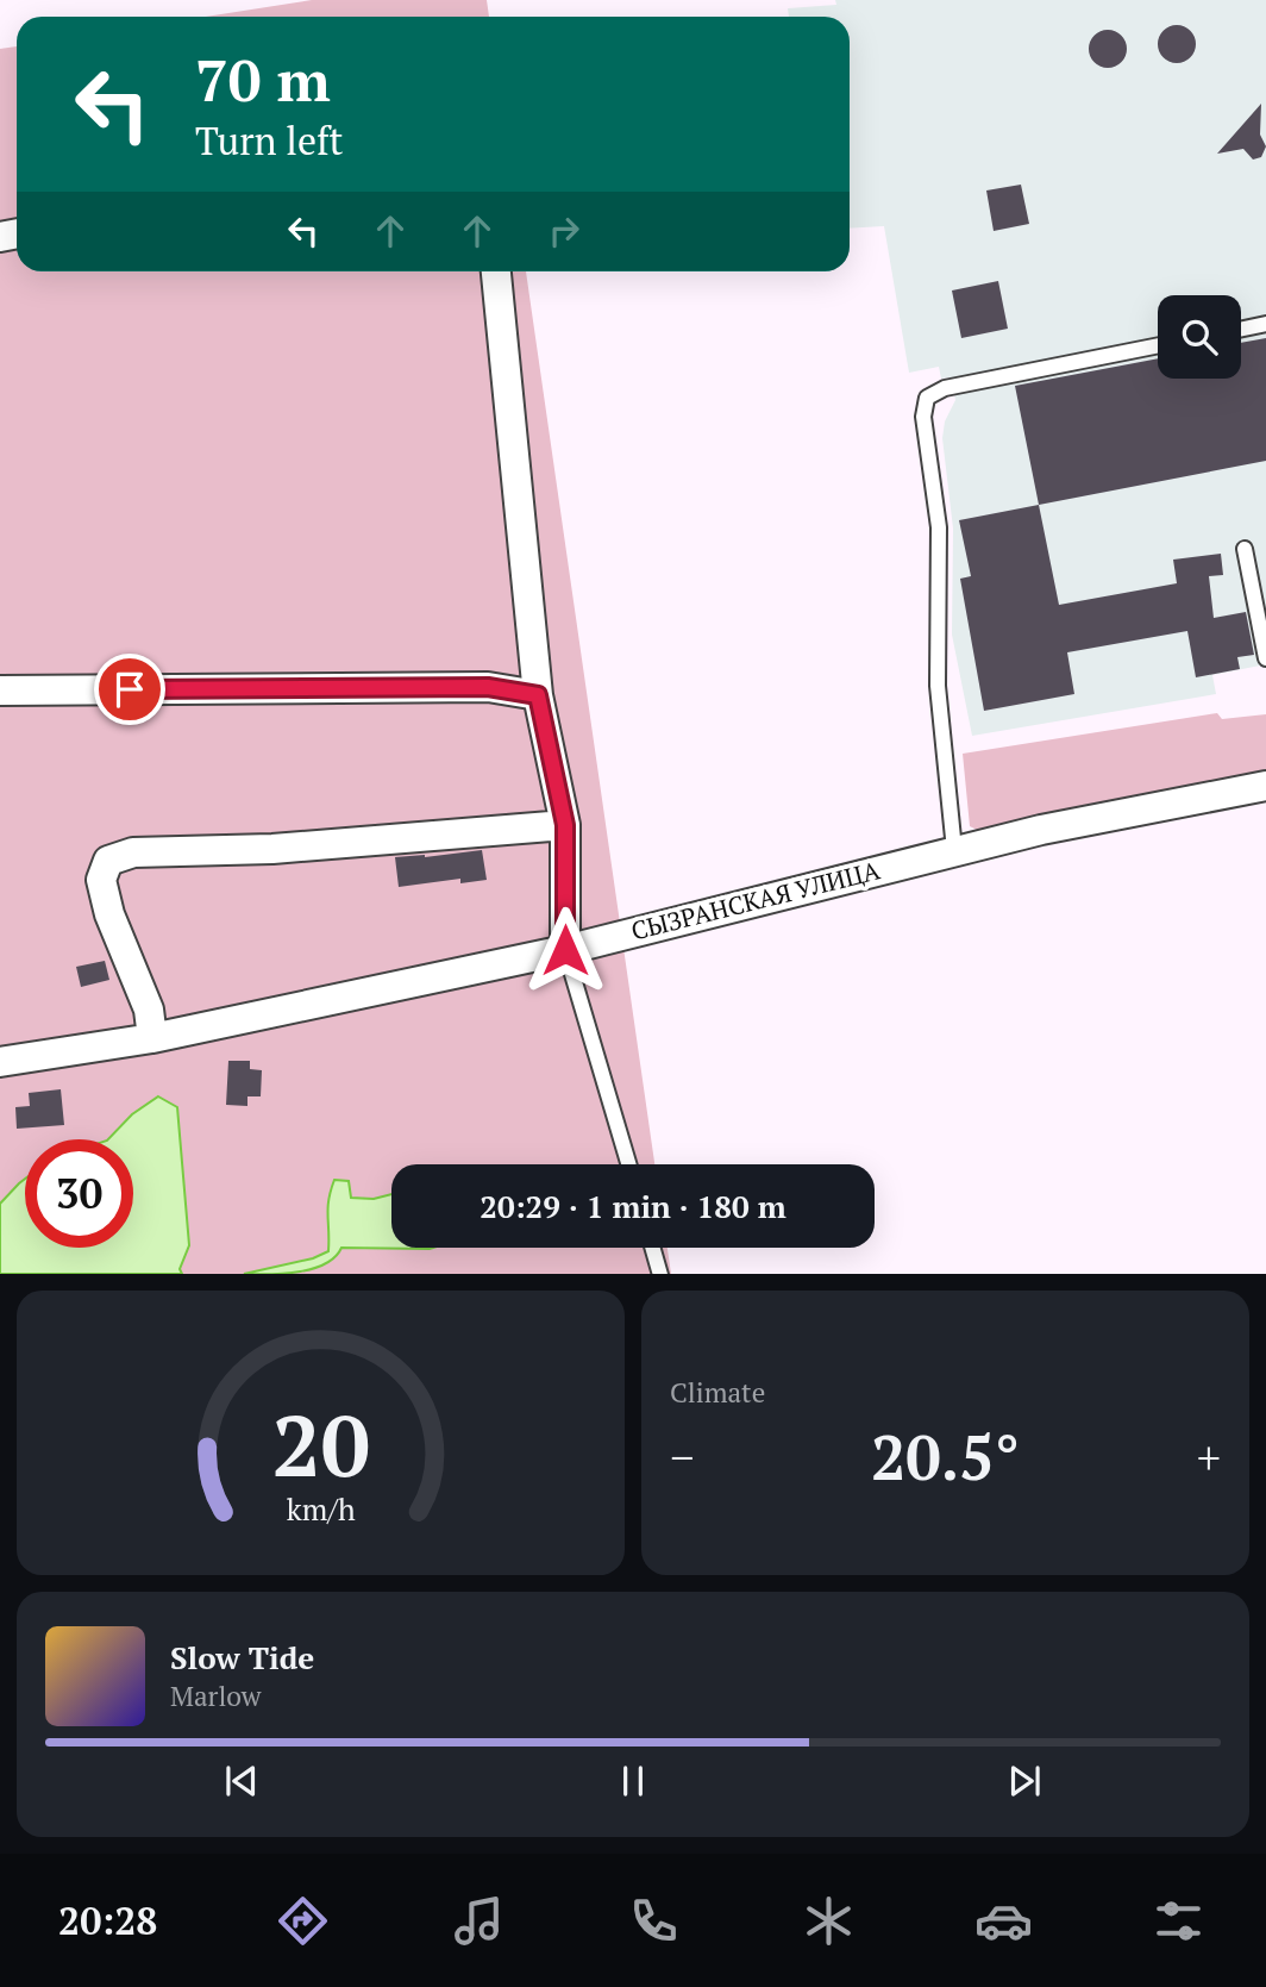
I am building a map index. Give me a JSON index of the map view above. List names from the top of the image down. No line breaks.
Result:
{"streets":{"street":["СЫЗРАНСКАЯ УЛИЦА"]},"page":{"turn":["70 m","Turn left"],"limit":"30","trip":"20:29 · 1 min · 180 m","tile":"Climate","heat":["−","20.5°","+"],"song":["Slow Tide","Marlow"],"tabs":"20:28","gauge":["20","km/h"]}}
